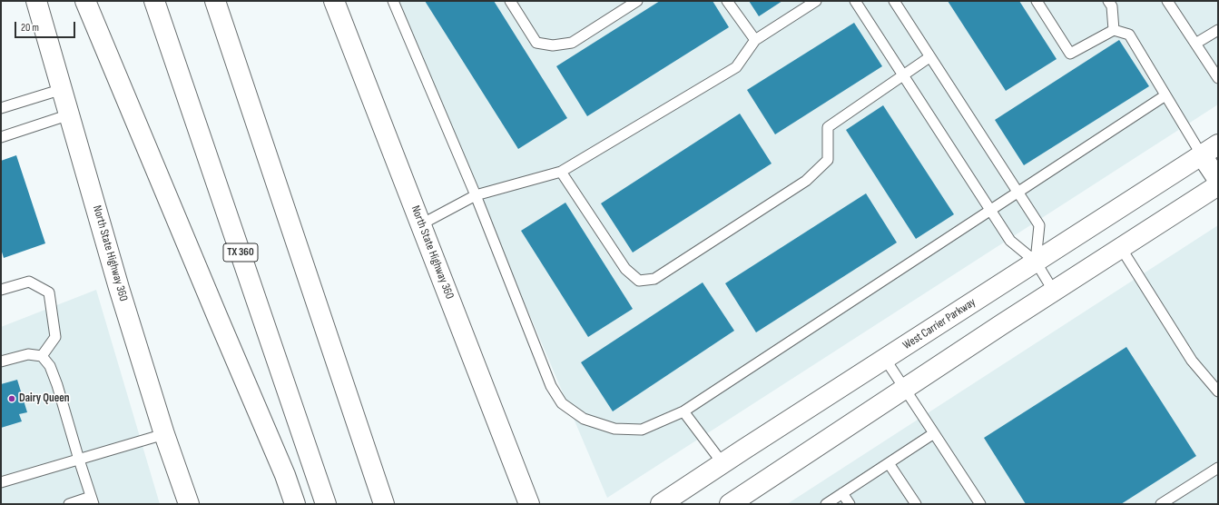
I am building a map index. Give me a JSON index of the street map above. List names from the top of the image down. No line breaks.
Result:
{"streets":{"main road":["TX 360","North State Highway 360","West Carrier Parkway"]},"places":["Dairy Queen"],"scale_bar":"20 m"}
